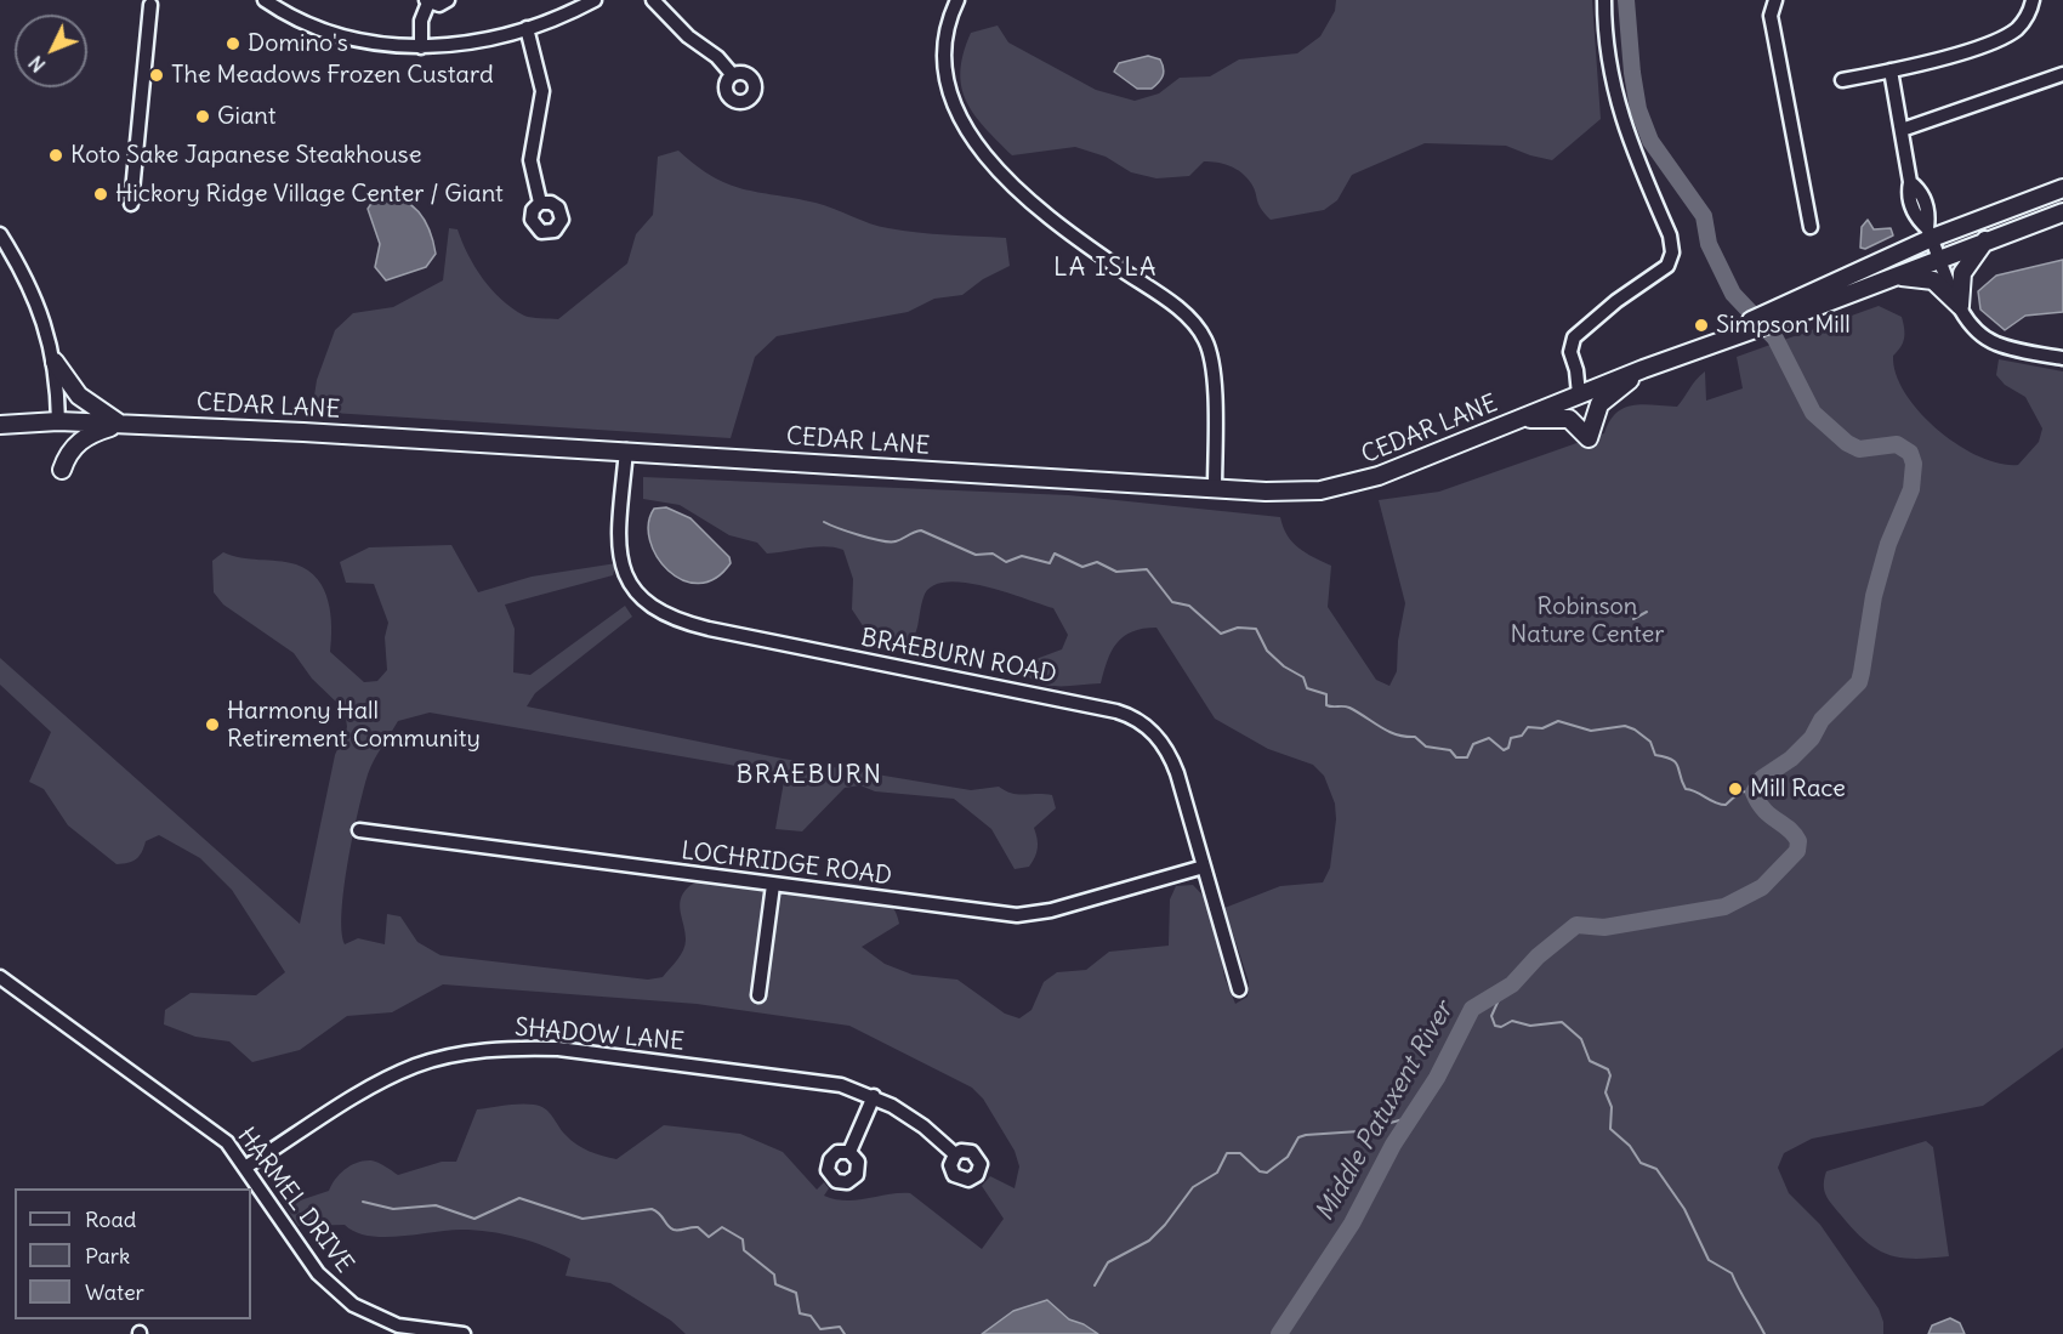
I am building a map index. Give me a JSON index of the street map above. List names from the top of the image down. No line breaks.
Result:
{"streets":{"main road":["CEDAR LANE"],"street":["BRAEBURN ROAD","LOCHRIDGE ROAD","SHADOW LANE","HARMEL DRIVE"]},"crossings":[["CEDAR LANE","BRAEBURN ROAD"],["BRAEBURN ROAD","LOCHRIDGE ROAD"],["SHADOW LANE","HARMEL DRIVE"]],"districts":["LA ISLA","BRAEBURN"],"water":["Middle Patuxent River"],"parks":["Robinson Nature Center"],"places":["Domino's","The Meadows Frozen Custard","Giant","Koto Sake Japanese Steakhouse","Hickory Ridge Village Center / Giant","Simpson Mill","Harmony Hall Retirement Community","Mill Race"],"legend":["Road","Park","Water"],"north":"bottom left"}
